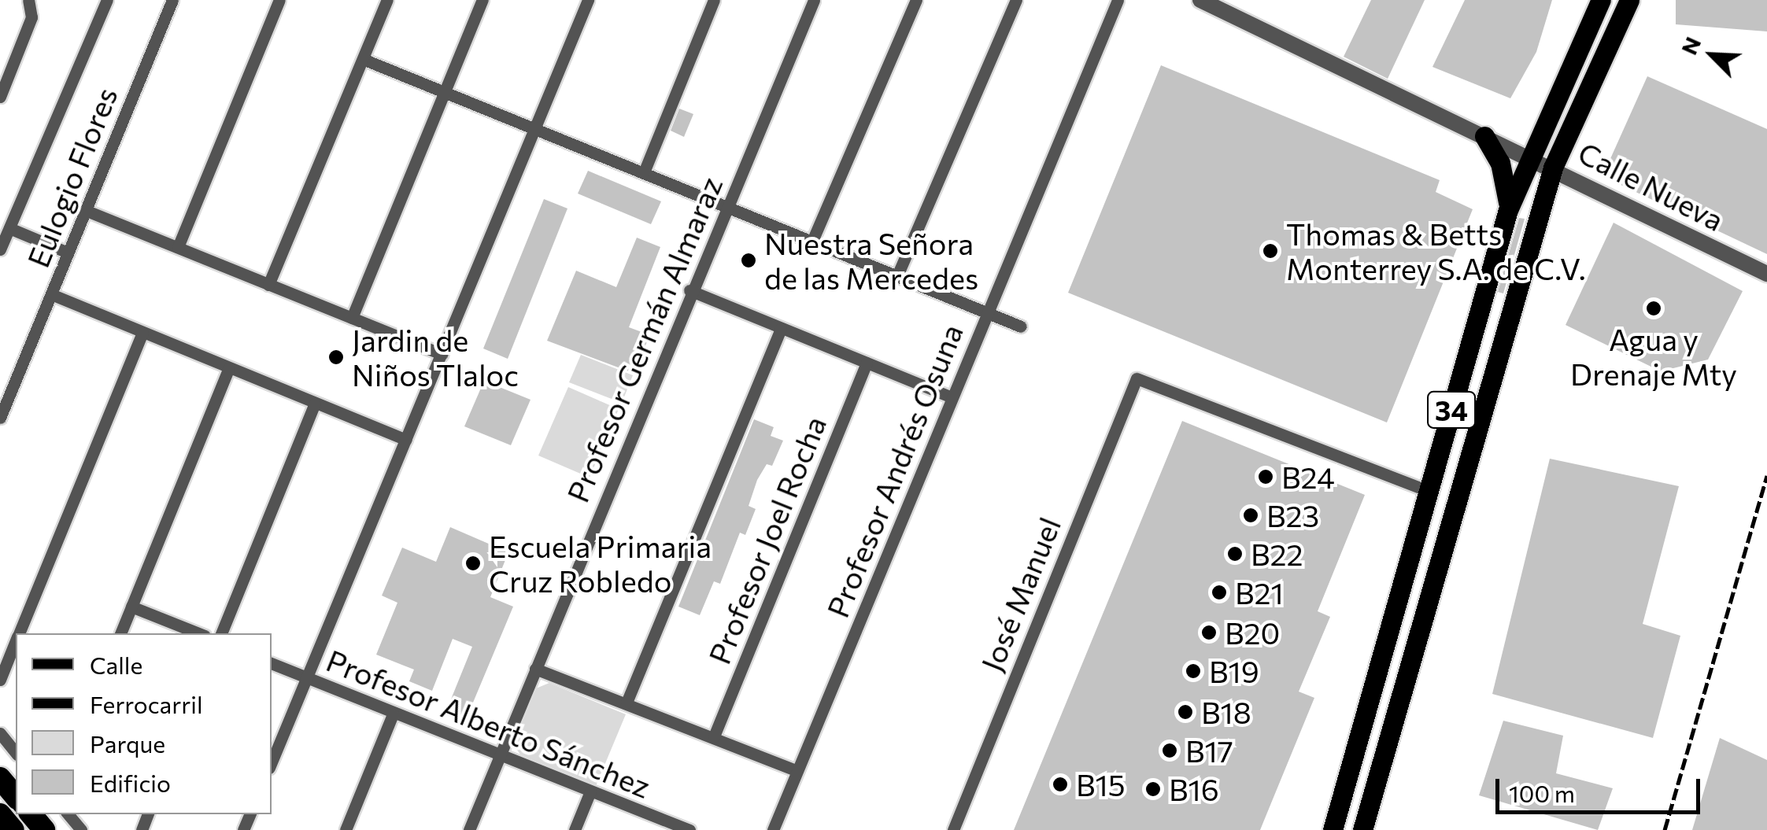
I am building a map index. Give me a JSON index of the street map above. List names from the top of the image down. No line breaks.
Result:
{"streets":{"main road":["34"],"street":["Eulogio Flores","Calle Nueva","Profesor Germán Almaraz","Profesor Andrés Osuna","Profesor Joel Rocha","José Manuel","Profesor Alberto Sánchez"]},"crossings":[["Calle Nueva","34"],["Profesor Germán Almaraz","Profesor Alberto Sánchez"],["34","José Manuel"]],"places":["Thomas & Betts Monterrey S.A. de C.V.","Nuestra Señora de las Mercedes","Agua y Drenaje Mty","Jardin de Niños Tlaloc","B24","B23","B22","Escuela Primaria Cruz Robledo","B21","B20","B19","B18","B17","B15","B16"],"legend":["Calle","Ferrocarril","Parque","Edificio"],"scale_bar":"100 m","north":"top left"}
